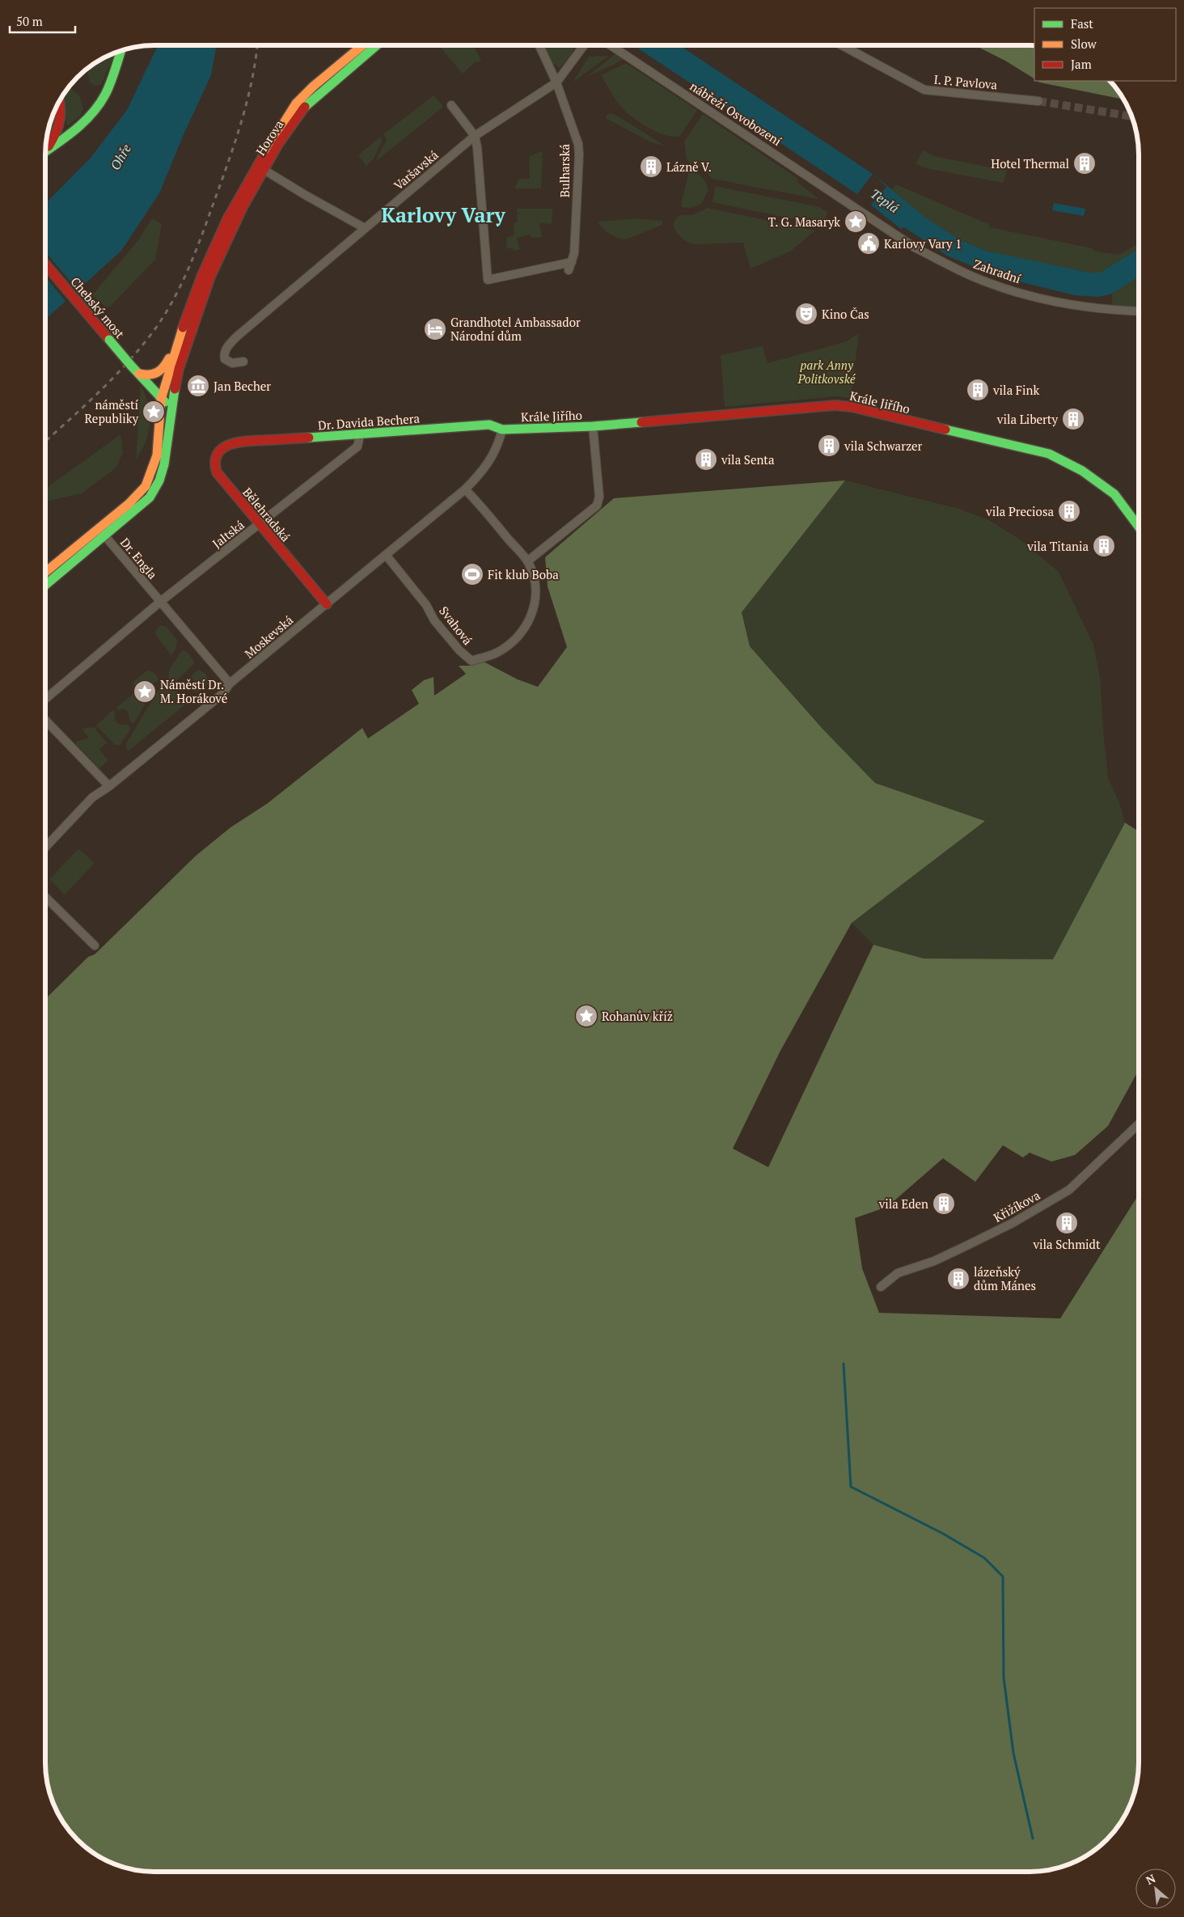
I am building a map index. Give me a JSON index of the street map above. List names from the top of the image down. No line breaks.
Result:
{"streets":{"main road":["Horova","Chebský most","Krále Jiřího","Dr. Davida Bechera","Bělehradská"],"street":["I. P. Pavlova","nábřeží Osvobození","Varšavská","Bulharská","Zahradní","Jaltská","Dr. Engla","Svahová","Moskevská","Křižíkova"]},"crossings":[["nábřeží Osvobození","Zahradní"],["Varšavská","Bulharská"],["Krále Jiřího","Dr. Davida Bechera"],["Krále Jiřího","Moskevská"],["Dr. Davida Bechera","Bělehradská"],["Dr. Davida Bechera","Jaltská"],["Dr. Davida Bechera","Moskevská"],["Bělehradská","Jaltská"],["Bělehradská","Moskevská"],["Jaltská","Dr. Engla"],["Svahová","Moskevská"]],"districts":["Karlovy Vary"],"water":["Ohře","Teplá"],"parks":["park Anny Politkovské"],"places":{"building":["Hotel Thermal","Lázně V.","vila Fink","vila Liberty","vila Schwarzer","vila Senta","vila Preciosa","vila Titania","vila Eden","vila Schmidt","lázeňský dům Mánes"],"place":["T. G. Masaryk","náměstí Republiky","Náměstí Dr. M. Horákové","Rohanův kříž"],"public building":["Karlovy Vary 1"],"theatre":["Kino Čas"],"hotel":["Grandhotel Ambassador Národní dům"],"museum":["Jan Becher"],"sports":["Fit klub Boba"]},"legend":["Fast","Slow","Jam"],"scale_bar":"50 m","north":"top left"}
